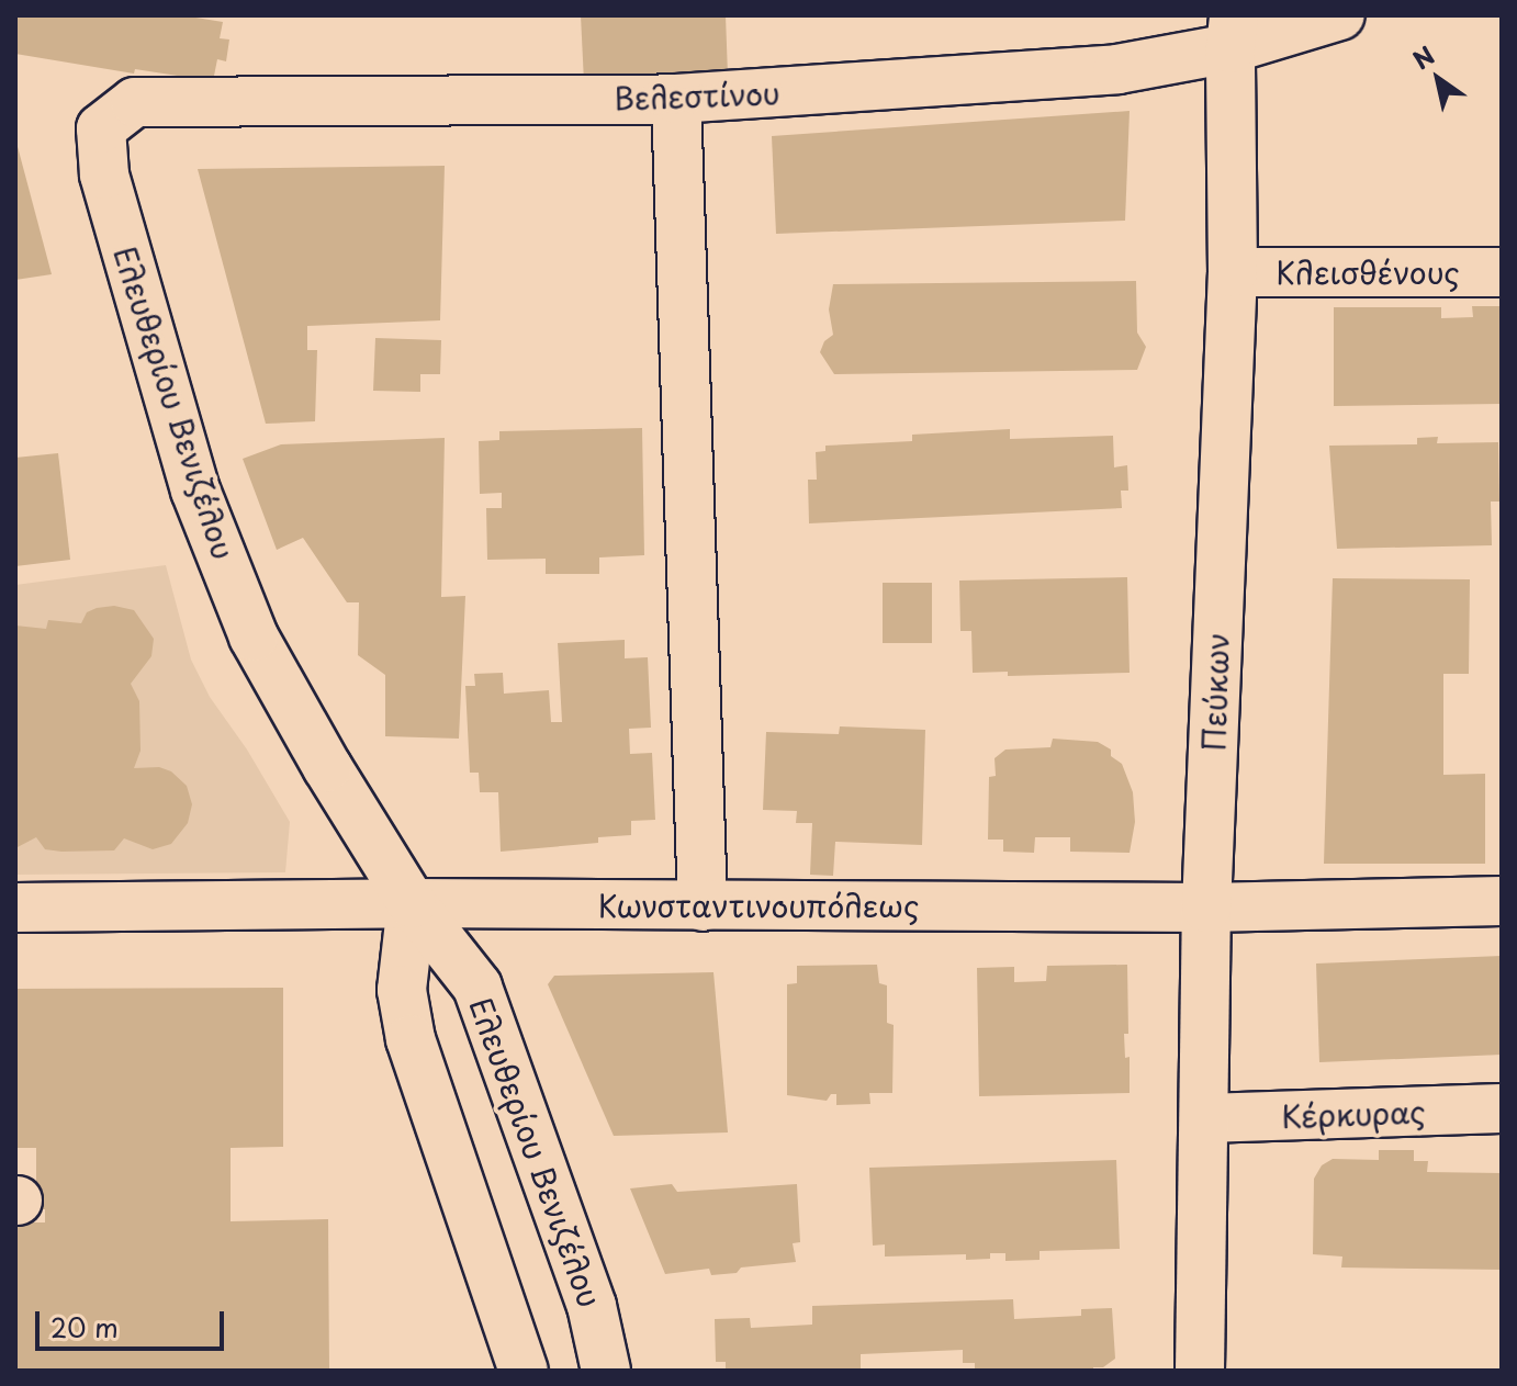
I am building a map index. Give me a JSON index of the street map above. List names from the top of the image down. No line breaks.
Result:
{"streets":{"street":["Βελεστίνου","Κλεισθένους","Ελευθερίου Βενιζέλου","Πεύκων","Κωνσταντινουπόλεως","Κέρκυρας"]},"crossings":[["Βελεστίνου","Ελευθερίου Βενιζέλου"],["Βελεστίνου","Πεύκων"],["Κλεισθένους","Πεύκων"],["Ελευθερίου Βενιζέλου","Κωνσταντινουπόλεως"],["Πεύκων","Κωνσταντινουπόλεως"],["Πεύκων","Κέρκυρας"]],"scale_bar":"20 m","north":"top left"}
